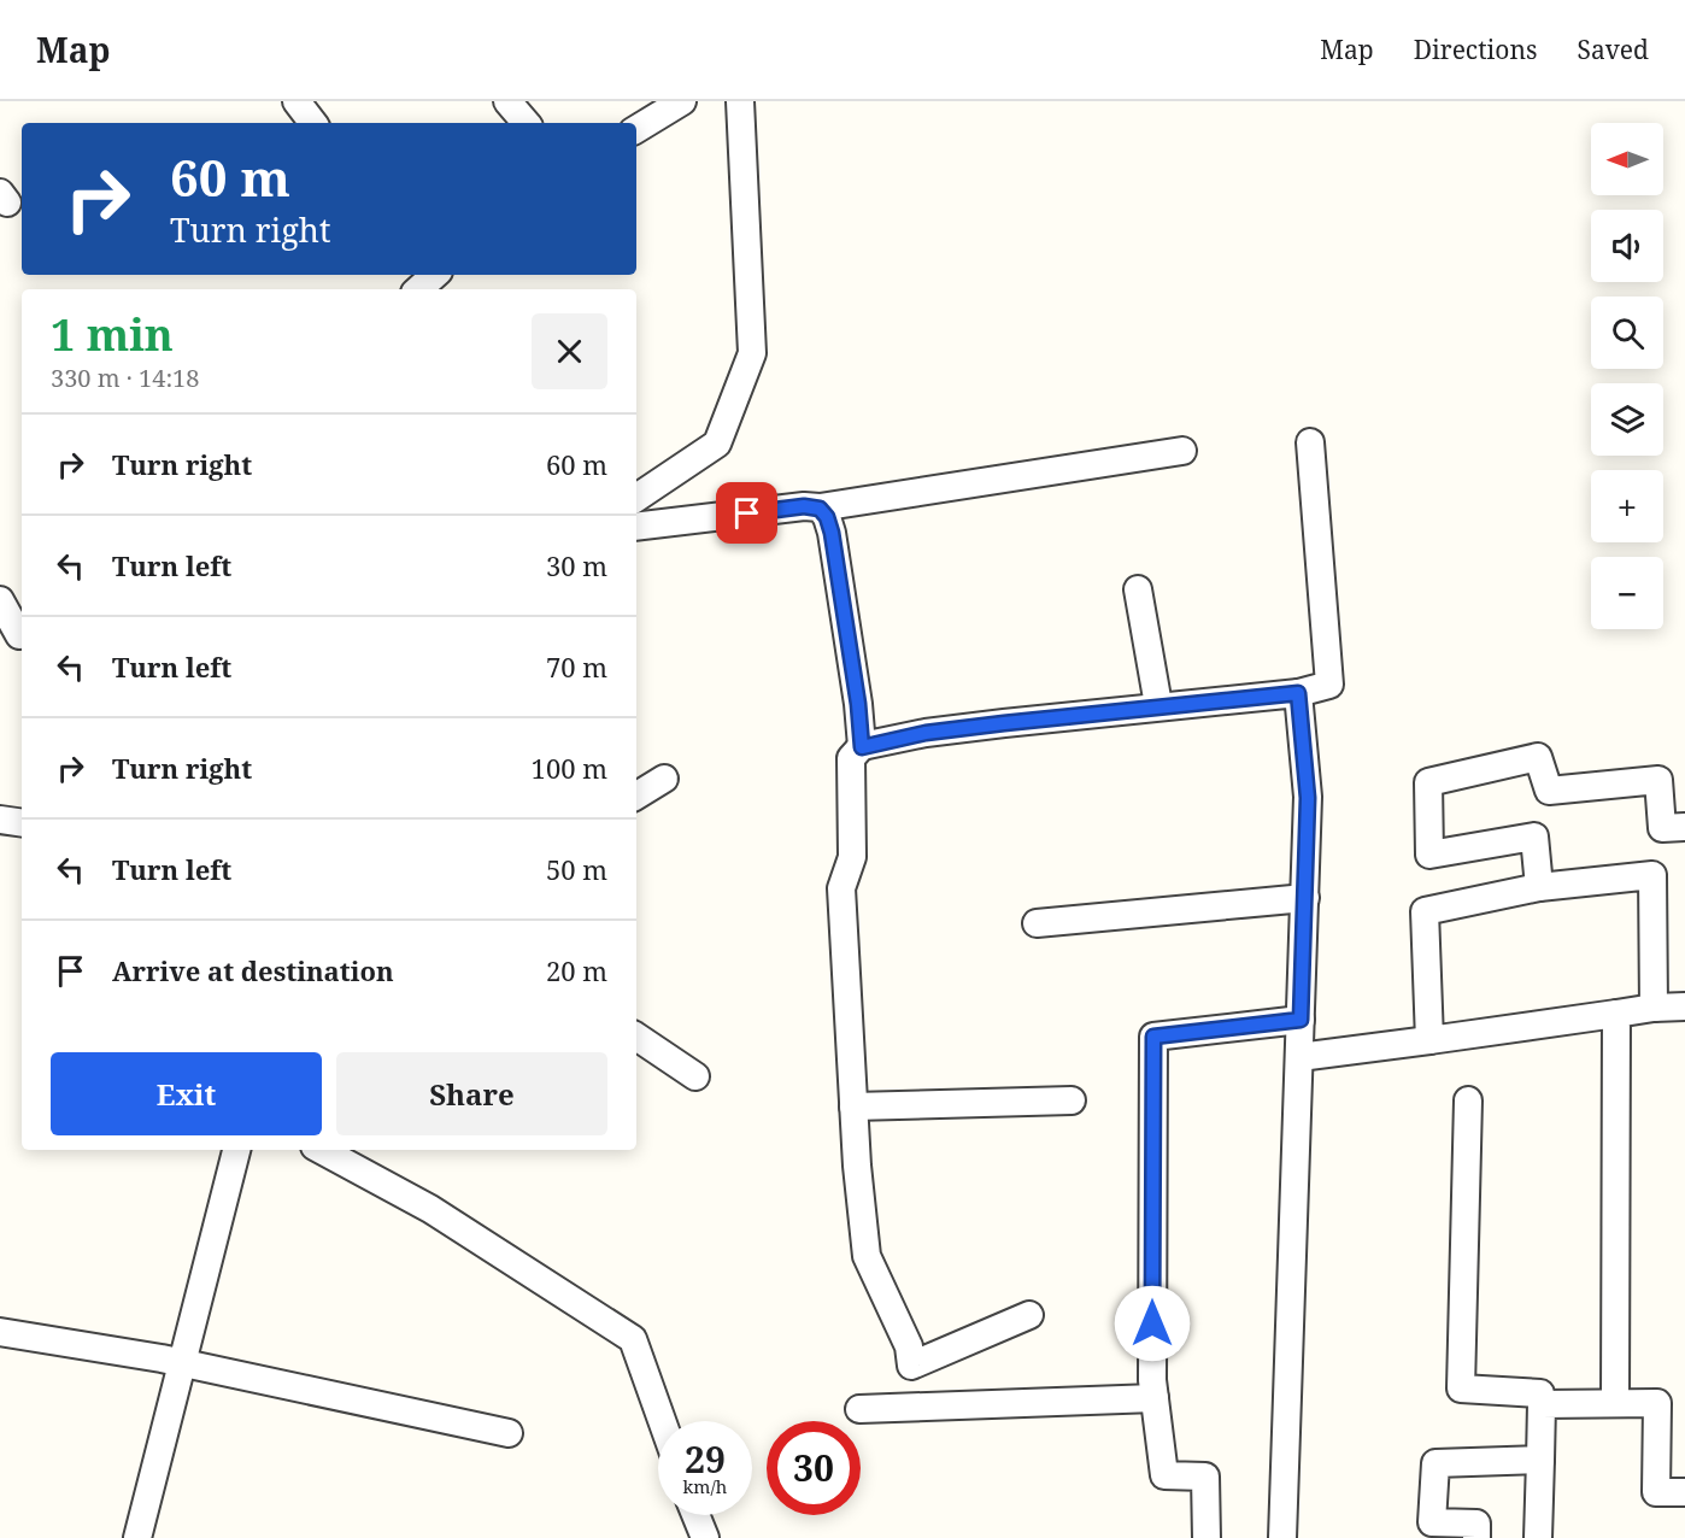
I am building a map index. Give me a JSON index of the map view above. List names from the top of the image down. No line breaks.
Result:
{"north":"left","page":{"header":"Map","nav":["Map","Directions","Saved"],"map_buttons":["+","−"],"turn":["60 m","Turn right"],"heading":["1 min","330 m · 14:18"],"list":[{"name":"Turn right","value":"60 m"},{"name":"Turn left","value":"30 m"},{"name":"Turn left","value":"70 m"},{"name":"Turn right","value":"100 m"},{"name":"Turn left","value":"50 m"},{"name":"Arrive at destination","value":"20 m"}],"buttons":["Exit","Share"],"speed":"29 km/h","limit":"30"}}
